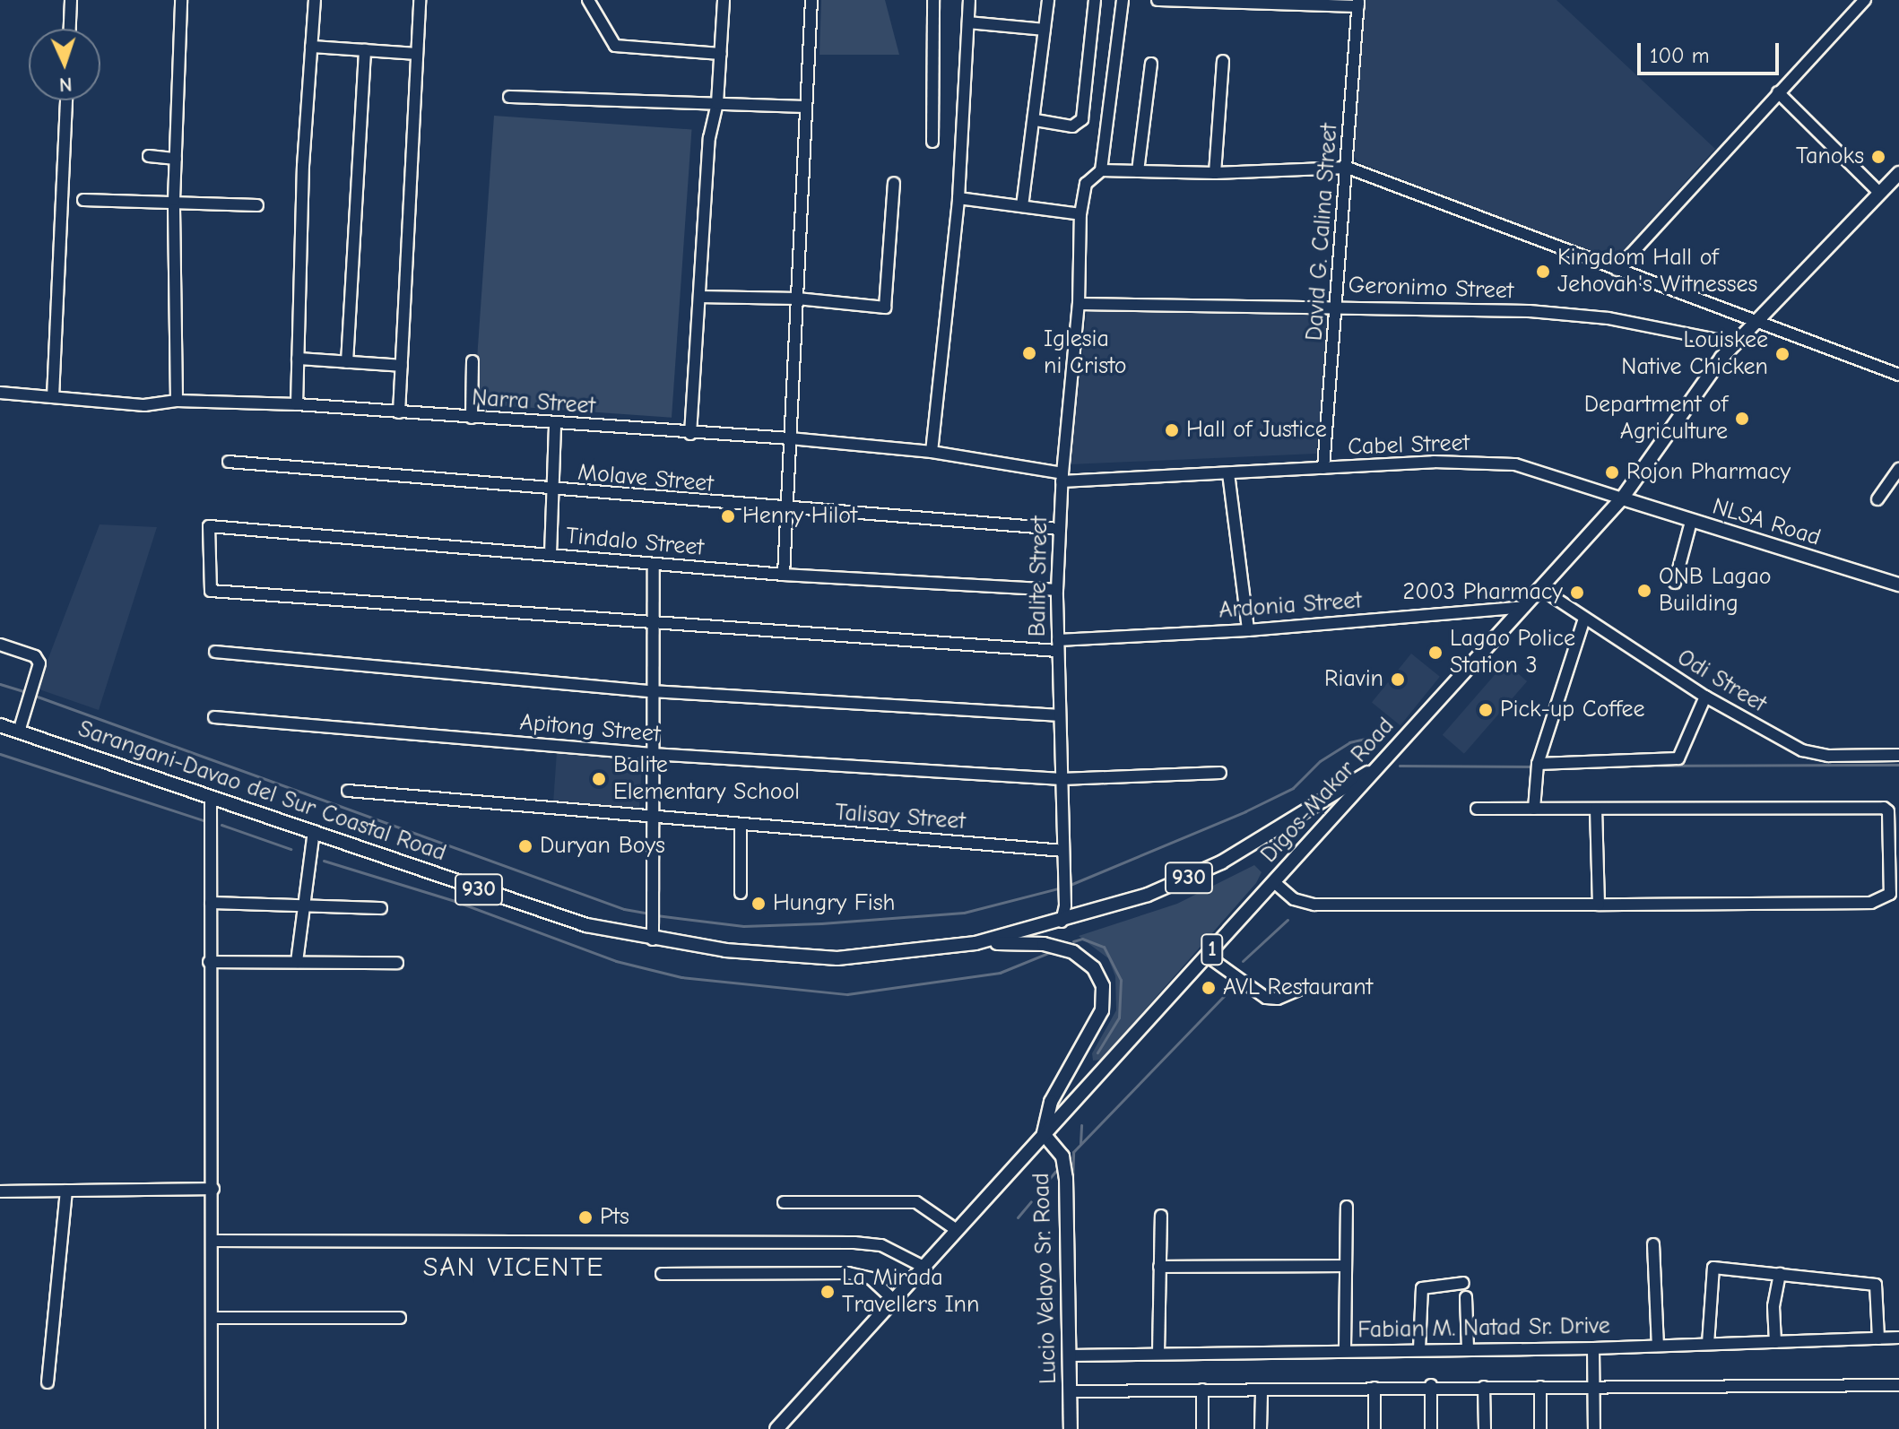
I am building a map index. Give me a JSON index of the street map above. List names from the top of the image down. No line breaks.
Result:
{"streets":{"main road":["NLSA Road","Digos-Makar Road","Sarangani-Davao del Sur Coastal Road","930","1","Lucio Velayo Sr. Road"],"street":["David G. Calina Street","Geronimo Street","Narra Street","Cabel Street","Molave Street","Tindalo Street","Balite Street","Ardonia Street","Odi Street","Apitong Street","Talisay Street","Fabian M. Natad Sr. Drive"]},"crossings":[["David G. Calina Street","Geronimo Street"],["David G. Calina Street","Cabel Street"],["Geronimo Street","Balite Street"],["Geronimo Street","Digos-Makar Road"],["Narra Street","Cabel Street"],["Narra Street","Balite Street"],["Cabel Street","NLSA Road"],["Cabel Street","Balite Street"],["Cabel Street","Digos-Makar Road"],["Molave Street","Balite Street"],["NLSA Road","Digos-Makar Road"],["Tindalo Street","Balite Street"],["Tindalo Street","Ardonia Street"],["Balite Street","Ardonia Street"],["Balite Street","Apitong Street"],["Balite Street","Sarangani-Davao del Sur Coastal Road"],["Balite Street","Talisay Street"],["Ardonia Street","Digos-Makar Road"],["Odi Street","Digos-Makar Road"],["Digos-Makar Road","Sarangani-Davao del Sur Coastal Road"],["Digos-Makar Road","Lucio Velayo Sr. Road"],["Sarangani-Davao del Sur Coastal Road","Lucio Velayo Sr. Road"],["Lucio Velayo Sr. Road","Fabian M. Natad Sr. Drive"]],"districts":["SAN VICENTE"],"places":["Tanoks","Kingdom Hall of Jehovah's Witnesses","Iglesia ni Cristo","Louiskee Native Chicken","Department of Agriculture","Hall of Justice","Rojon Pharmacy","Henry Hilot","ONB Lagao Building","2003 Pharmacy","Lagao Police Station 3","Riavin","Pick-up Coffee","Balite Elementary School","Duryan Boys","Hungry Fish","AVL Restaurant","Pts","La Mirada Travellers Inn"],"scale_bar":"100 m","north":"bottom"}
